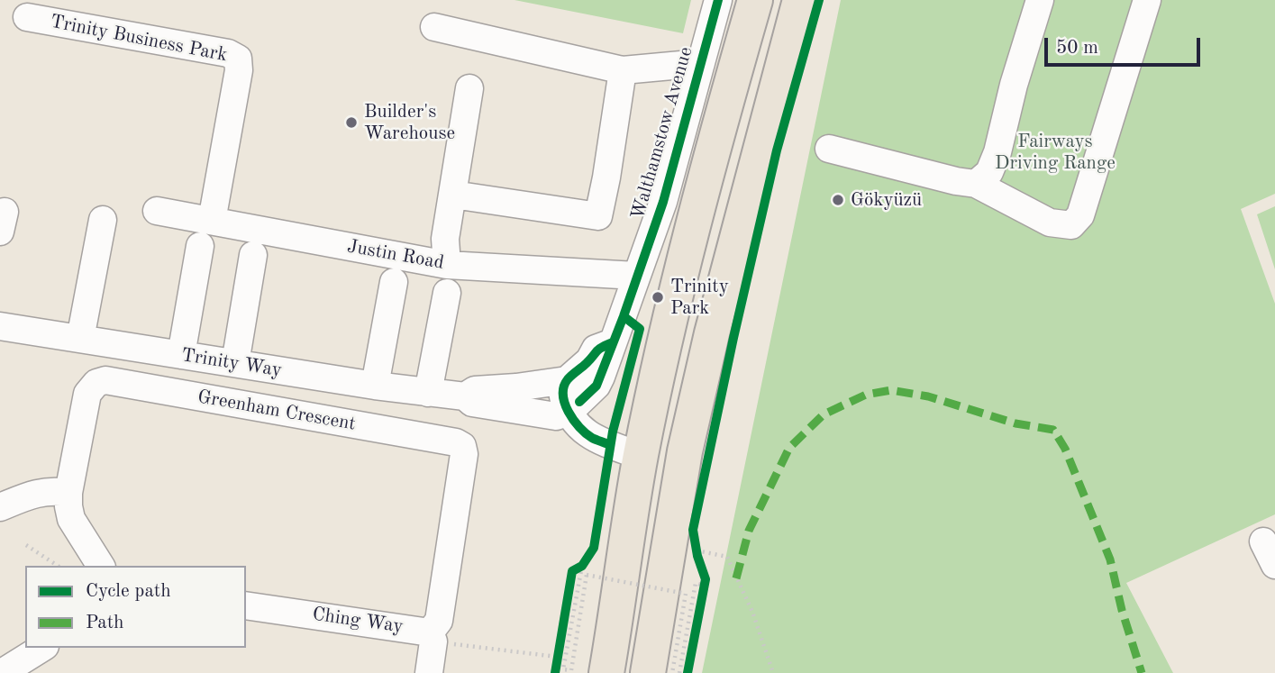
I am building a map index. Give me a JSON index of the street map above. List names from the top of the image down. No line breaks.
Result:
{"streets":{"street":["Trinity Business Park","Walthamstow Avenue","Justin Road","Trinity Way","Greenham Crescent","Ching Way"]},"crossings":[["Trinity Business Park","Justin Road"],["Walthamstow Avenue","Justin Road"],["Greenham Crescent","Ching Way"]],"parks":["Fairways Driving Range"],"places":["Builder's Warehouse","Gökyüzü","Trinity Park"],"legend":["Cycle path","Path"],"scale_bar":"50 m"}
